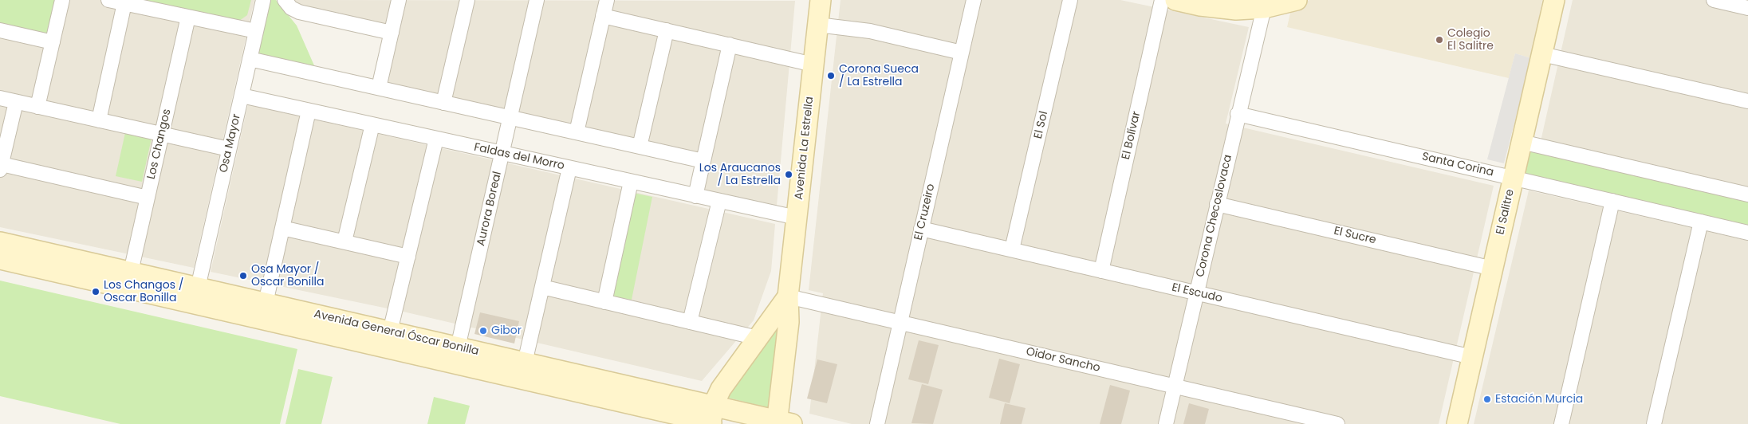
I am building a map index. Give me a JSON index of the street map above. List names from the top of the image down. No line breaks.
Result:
{"streets":{"main road":["Avenida La Estrella","El Salitre","Avenida General Óscar Bonilla"],"street":["El Sol","El Bolívar","Osa Mayor","Los Changos","Faldas del Morro","Santa Corina","Aurora Boreal","El Cruzeiro","Corona Checoslovaca","El Sucre","El Escudo","Oidor Sancho"]},"crossings":[["El Sol","El Escudo"],["El Bolívar","El Escudo"],["Osa Mayor","Faldas del Morro"],["Osa Mayor","Avenida General Óscar Bonilla"],["Los Changos","Avenida General Óscar Bonilla"],["Avenida La Estrella","Faldas del Morro"],["Avenida La Estrella","Avenida General Óscar Bonilla"],["Avenida La Estrella","Oidor Sancho"],["Faldas del Morro","Aurora Boreal"],["Santa Corina","El Salitre"],["Santa Corina","Corona Checoslovaca"],["Aurora Boreal","Avenida General Óscar Bonilla"],["El Cruzeiro","El Escudo"],["El Cruzeiro","Oidor Sancho"],["El Salitre","El Sucre"],["El Salitre","El Escudo"],["Corona Checoslovaca","El Sucre"],["Corona Checoslovaca","El Escudo"],["Corona Checoslovaca","Oidor Sancho"]],"places":["Colegio El Salitre","Corona Sueca / La Estrella","Los Araucanos / La Estrella","Osa Mayor / Oscar Bonilla","Los Changos / Oscar Bonilla","Gibor","Estación Murcia"]}
